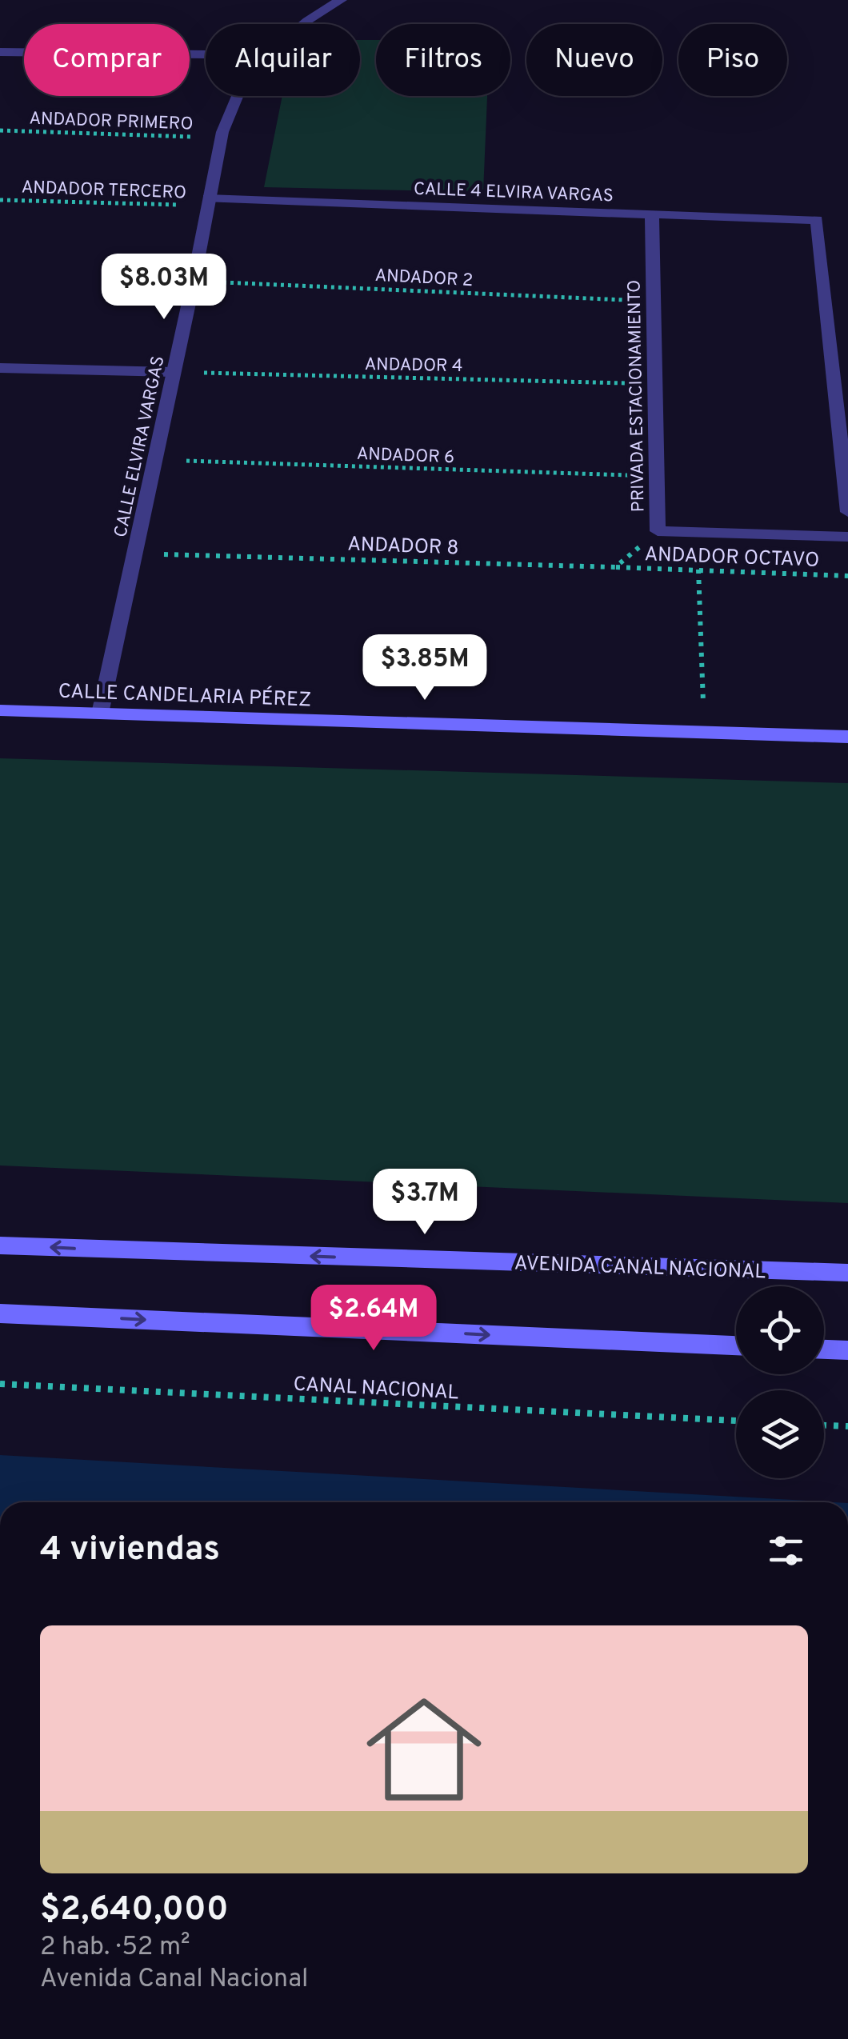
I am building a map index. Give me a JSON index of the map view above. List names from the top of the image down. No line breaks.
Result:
{"streets":{"main road":["CALLE CANDELARIA PÉREZ","AVENIDA CANAL NACIONAL"],"street":["CALLE 4 ELVIRA VARGAS","PRIVADA ESTACIONAMIENTO","CALLE ELVIRA VARGAS"],"path":["ANDADOR PRIMERO","ANDADOR TERCERO","ANDADOR 2","ANDADOR 4","ANDADOR 6","ANDADOR 8","ANDADOR OCTAVO","CANAL NACIONAL"]},"crossings":[["ANDADOR PRIMERO","CALLE ELVIRA VARGAS"],["ANDADOR TERCERO","CALLE 4 ELVIRA VARGAS"],["ANDADOR TERCERO","CALLE ELVIRA VARGAS"],["CALLE 4 ELVIRA VARGAS","PRIVADA ESTACIONAMIENTO"],["CALLE 4 ELVIRA VARGAS","CALLE ELVIRA VARGAS"],["ANDADOR 2","PRIVADA ESTACIONAMIENTO"],["ANDADOR 2","CALLE ELVIRA VARGAS"],["ANDADOR 4","PRIVADA ESTACIONAMIENTO"],["ANDADOR 4","CALLE ELVIRA VARGAS"],["PRIVADA ESTACIONAMIENTO","ANDADOR 6"],["CALLE ELVIRA VARGAS","ANDADOR 6"],["CALLE ELVIRA VARGAS","ANDADOR 8"],["CALLE ELVIRA VARGAS","CALLE CANDELARIA PÉREZ"],["ANDADOR 8","ANDADOR OCTAVO"]],"page":{"chip":["Comprar","Alquilar","Filtros","Nuevo","Piso"],"price":["$8.03M","$3.85M","$3.7M","$2.64M"],"heading":"4 viviendas","list":[{"name":"$2,640,000","note":"2 hab. · 52 m² · Avenida Canal Nacional"}]}}
